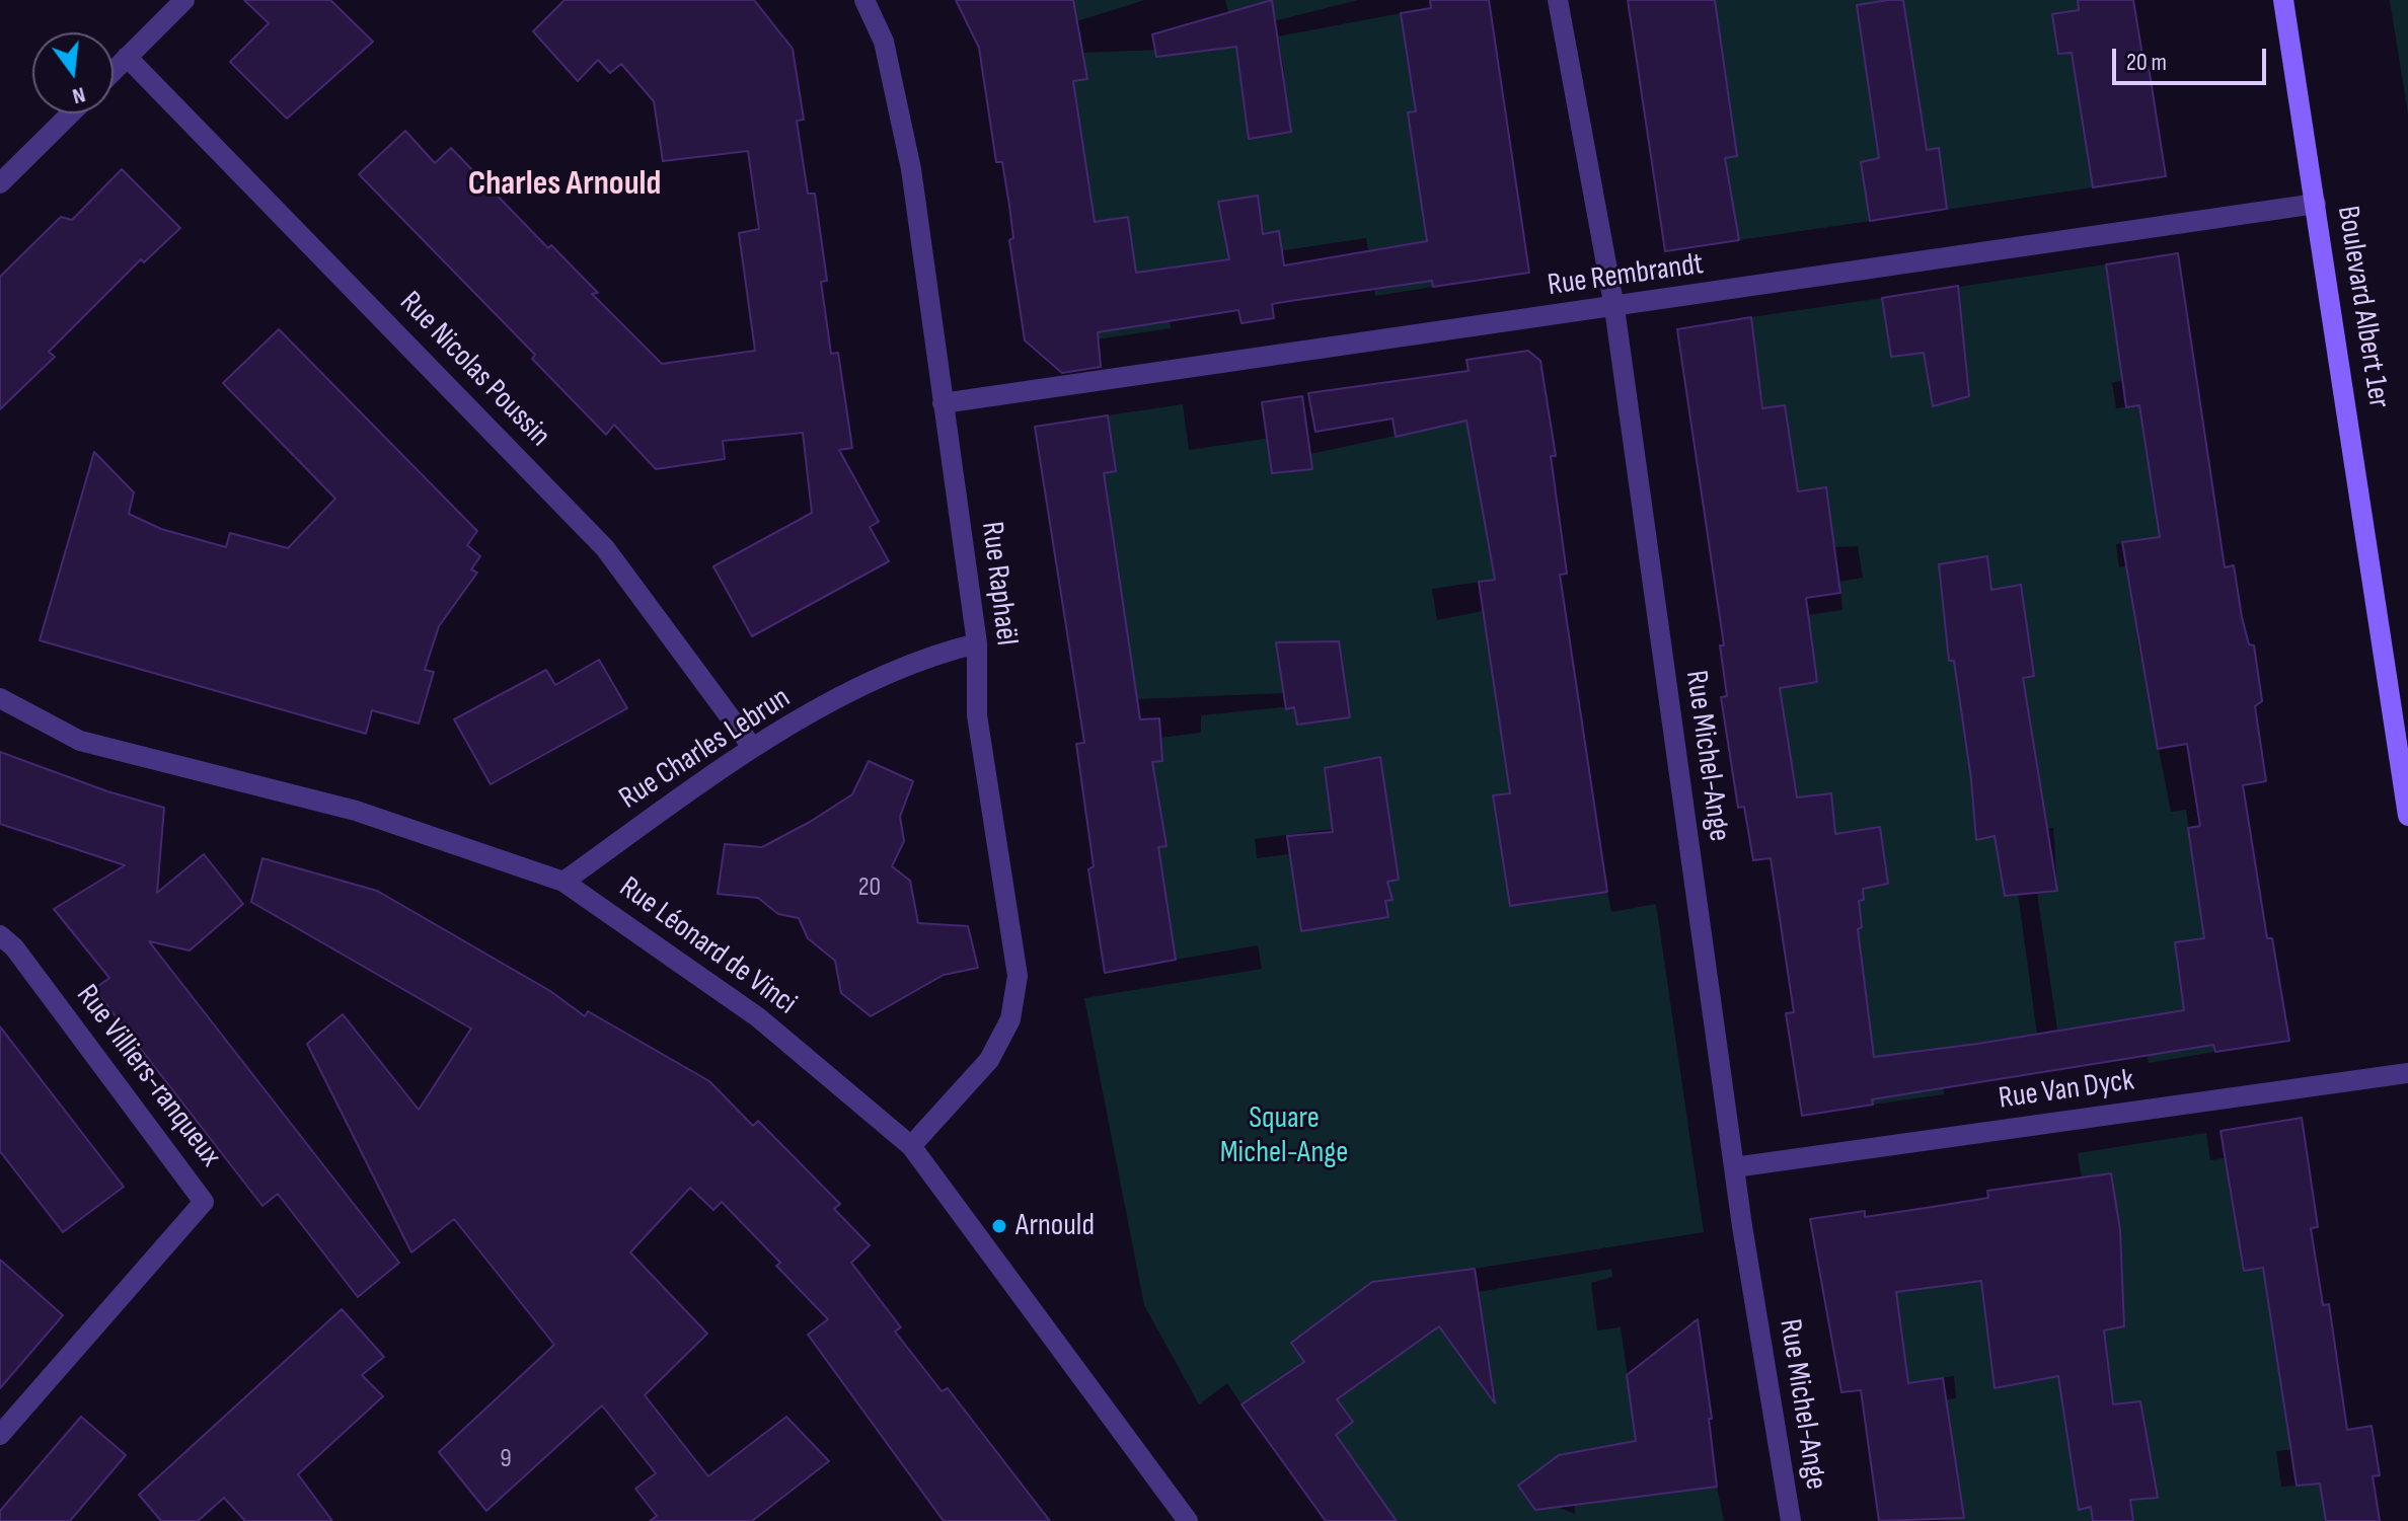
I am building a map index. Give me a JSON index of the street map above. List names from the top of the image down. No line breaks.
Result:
{"streets":{"main road":["Boulevard Albert 1er"],"street":["Rue Rembrandt","Rue Nicolas Poussin","Rue Raphaël","Rue Charles Lebrun","Rue Michel-Ange","Rue Léonard de Vinci","Rue Villiers-ranqueux","Rue Van Dyck"]},"crossings":[["Rue Rembrandt","Boulevard Albert 1er"],["Rue Rembrandt","Rue Raphaël"],["Rue Rembrandt","Rue Michel-Ange"],["Rue Nicolas Poussin","Rue Charles Lebrun"],["Rue Raphaël","Rue Charles Lebrun"],["Rue Raphaël","Rue Léonard de Vinci"],["Rue Charles Lebrun","Rue Léonard de Vinci"],["Rue Michel-Ange","Rue Van Dyck"]],"districts":["Charles Arnould"],"parks":["Square Michel-Ange"],"places":["Arnould"],"house_numbers":["20","9"],"scale_bar":"20 m","north":"bottom"}
